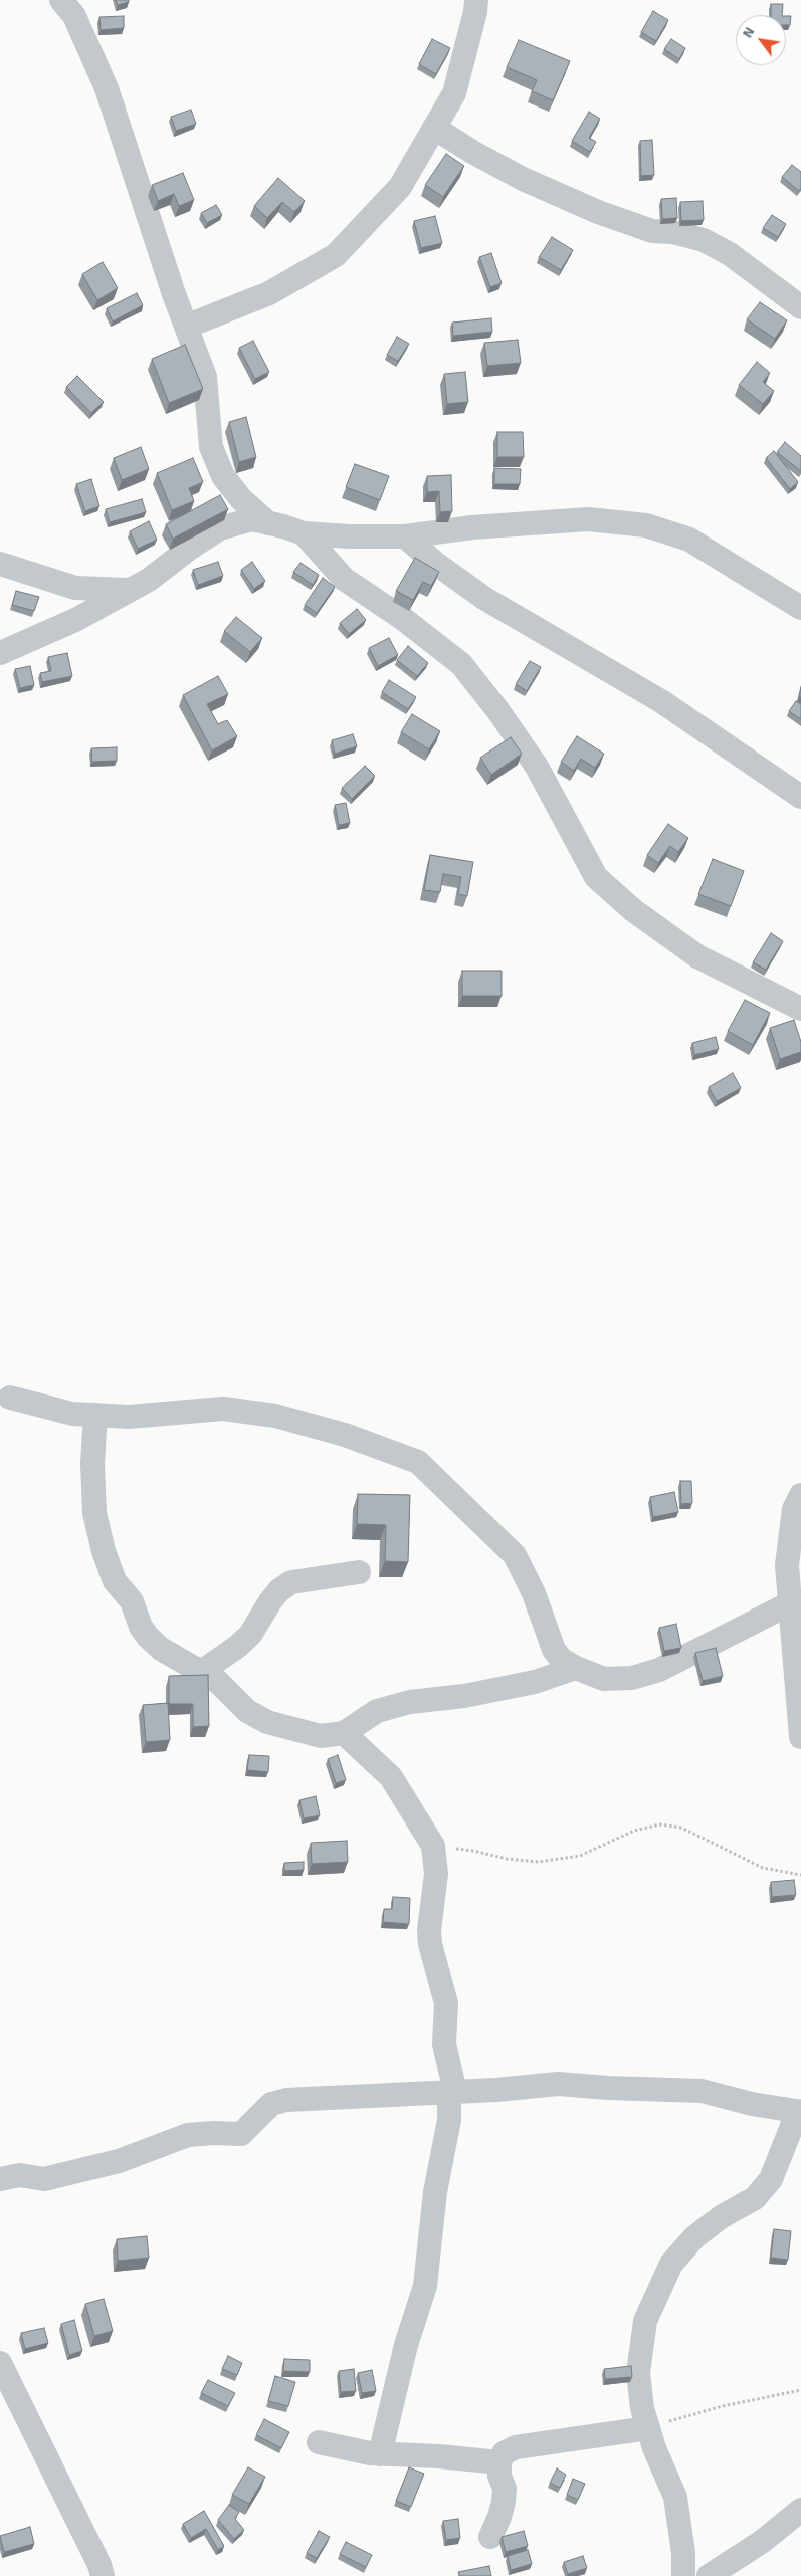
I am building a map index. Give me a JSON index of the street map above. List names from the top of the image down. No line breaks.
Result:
{"north":"top left"}
